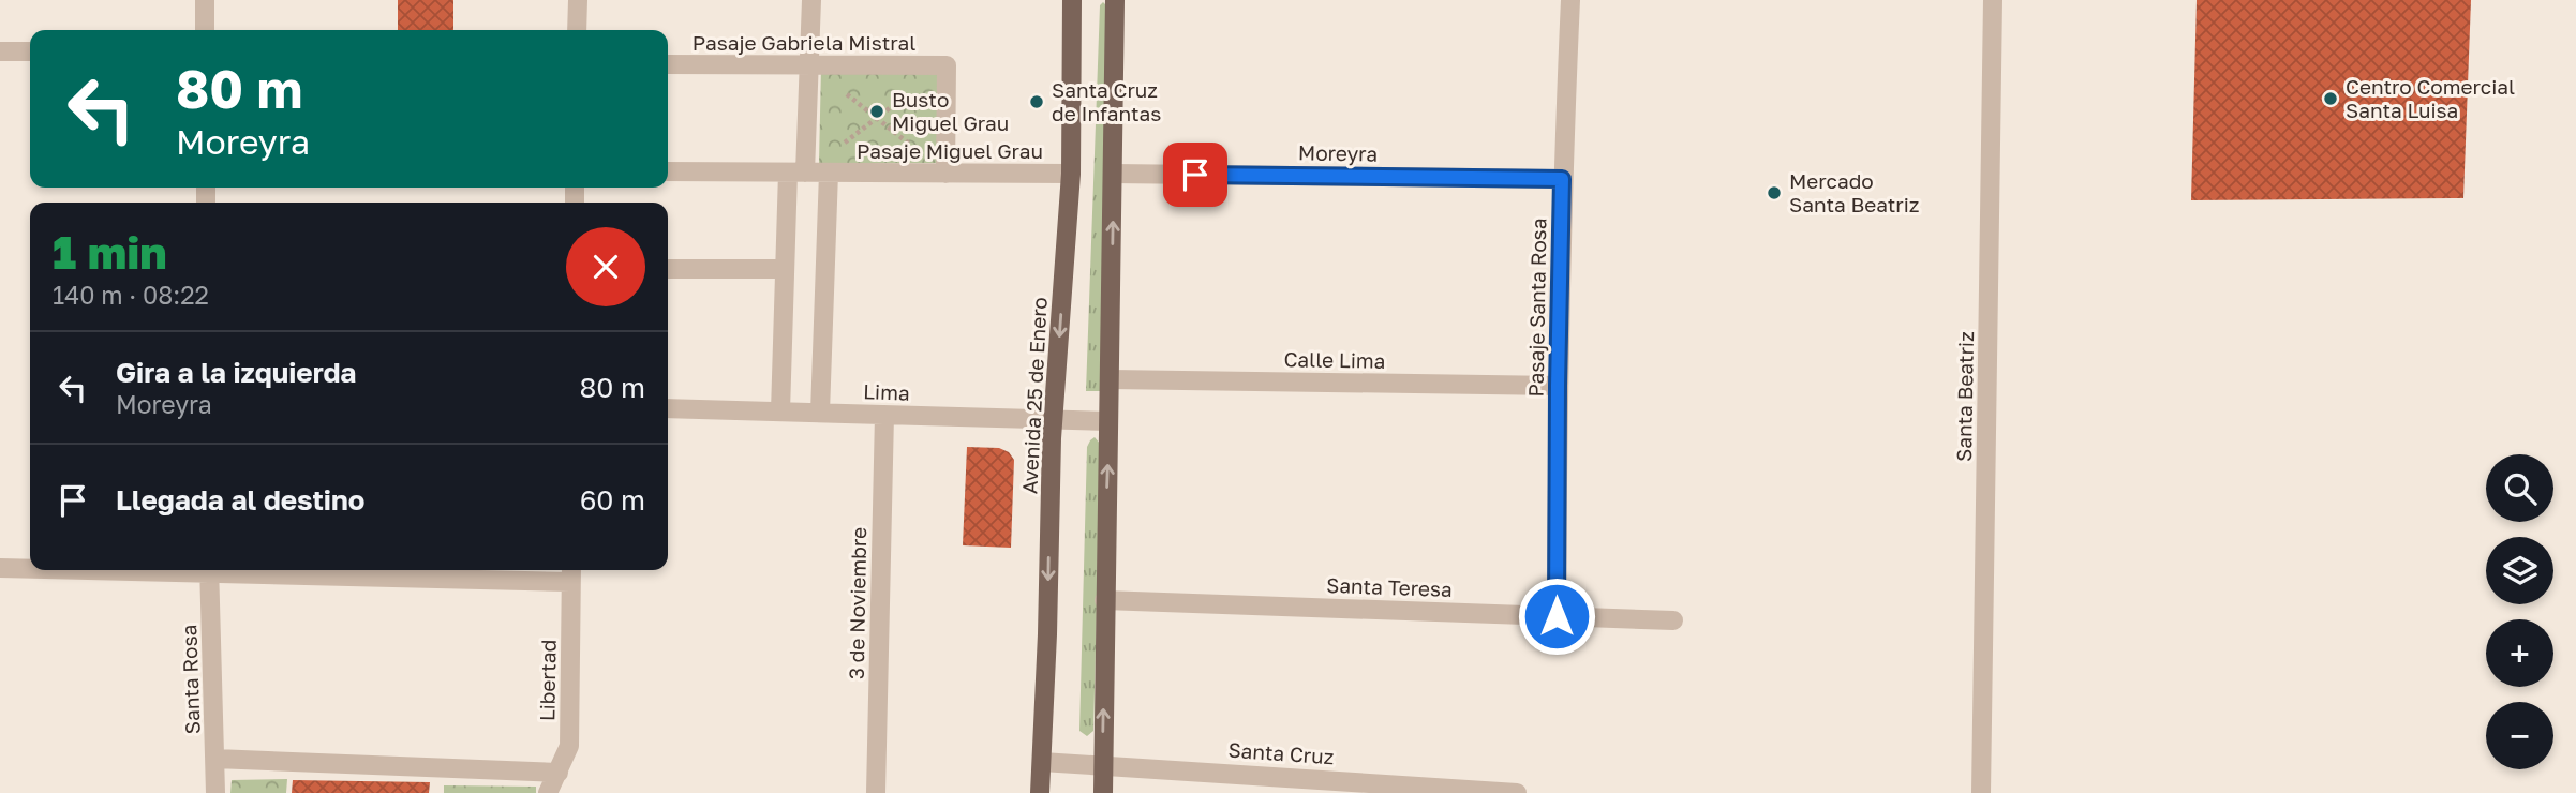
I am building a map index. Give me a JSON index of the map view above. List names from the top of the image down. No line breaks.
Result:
{"streets":{"main road":["Avenida 25 de Enero"],"street":["Pasaje Gabriela Mistral","Pasaje Miguel Grau","Moreyra","Pasaje Santa Rosa","Calle Lima","Lima","Santa Beatriz","Santa Teresa","3 de Noviembre","Santa Rosa","Libertad","Santa Cruz"]},"crossings":[["Pasaje Miguel Grau","Lima"],["Pasaje Miguel Grau","Avenida 25 de Enero"],["Moreyra","Pasaje Santa Rosa"],["Pasaje Santa Rosa","Calle Lima"],["Pasaje Santa Rosa","Santa Teresa"],["Lima","Avenida 25 de Enero"],["Lima","3 de Noviembre"],["Avenida 25 de Enero","Santa Cruz"]],"places":["Centro Comercial Santa Luisa","Santa Cruz de Infantas","Busto Miguel Grau","Mercado Santa Beatriz"],"page":{"turn":["80 m","Moreyra"],"heading":["1 min","140 m · 08:22"],"list":[{"name":"Gira a la izquierda","note":"Moreyra","value":"80 m"},{"name":"Llegada al destino","value":"60 m"}],"map_buttons":["+","−"]}}
